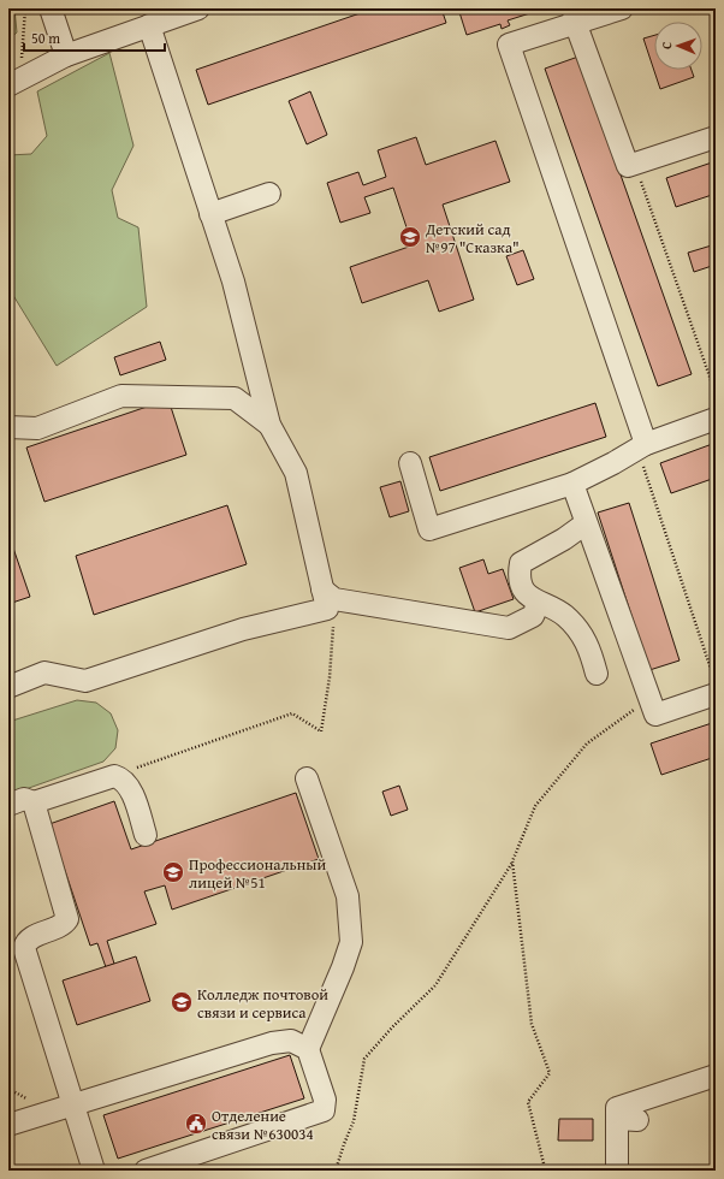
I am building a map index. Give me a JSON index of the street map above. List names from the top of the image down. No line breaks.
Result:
{"places":{"school or university":["Детский сад №97 \"Сказка\"","Профессиональный лицей №51","Колледж почтовой связи и сервиса"],"public building":["Отделение связи №630034"]},"scale_bar":"50 m","north":"left"}
